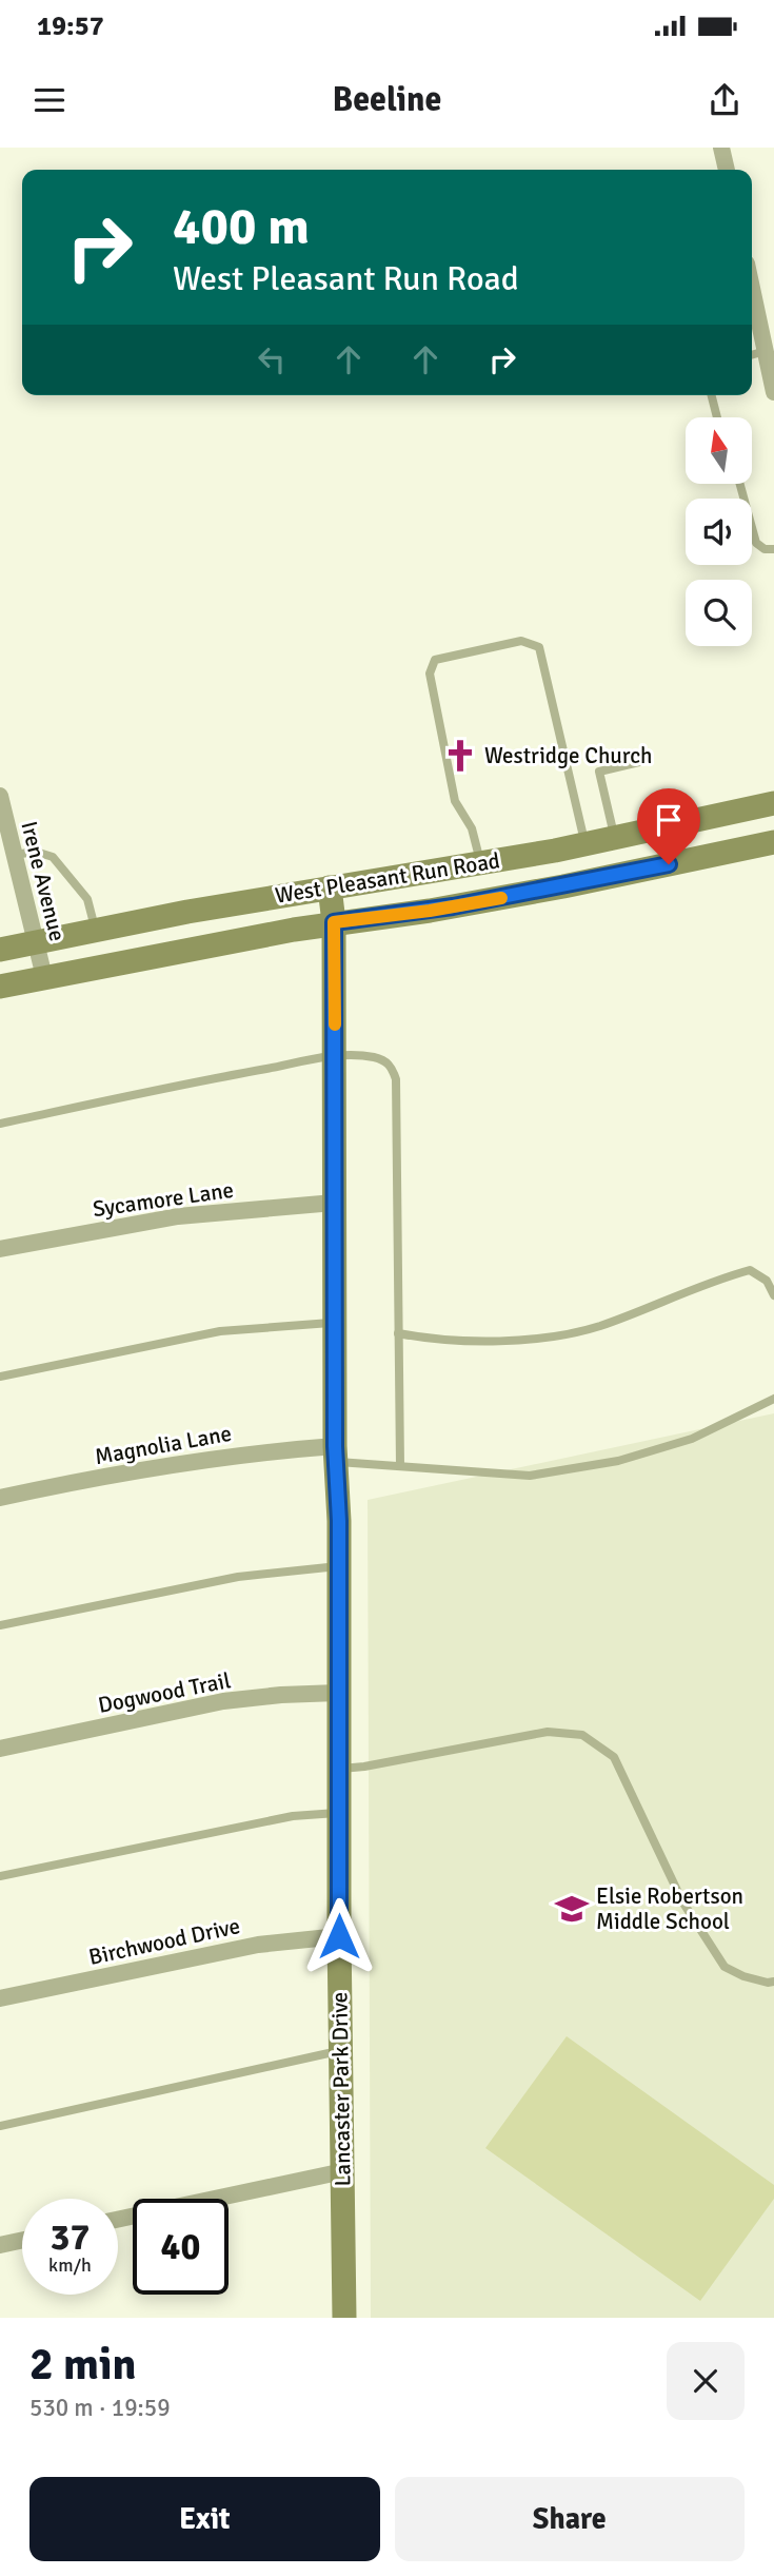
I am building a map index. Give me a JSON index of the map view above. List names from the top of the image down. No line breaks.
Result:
{"streets":{"main road":["West Pleasant Run Road","Lancaster Park Drive"],"street":["Irene Avenue","Sycamore Lane","Magnolia Lane","Dogwood Trail","Birchwood Drive"]},"crossings":[["West Pleasant Run Road","Irene Avenue"],["West Pleasant Run Road","Lancaster Park Drive"],["Sycamore Lane","Lancaster Park Drive"],["Magnolia Lane","Lancaster Park Drive"],["Dogwood Trail","Lancaster Park Drive"],["Birchwood Drive","Lancaster Park Drive"]],"places":{"church":["Westridge Church"],"school or university":["Elsie Robertson Middle School"]},"north":"top","page":{"status":"19:57","header":"Beeline","turn":["400 m","West Pleasant Run Road"],"speed":"37 km/h","limit":"40","heading":["2 min","530 m · 19:59"],"buttons":["Exit","Share"]}}
